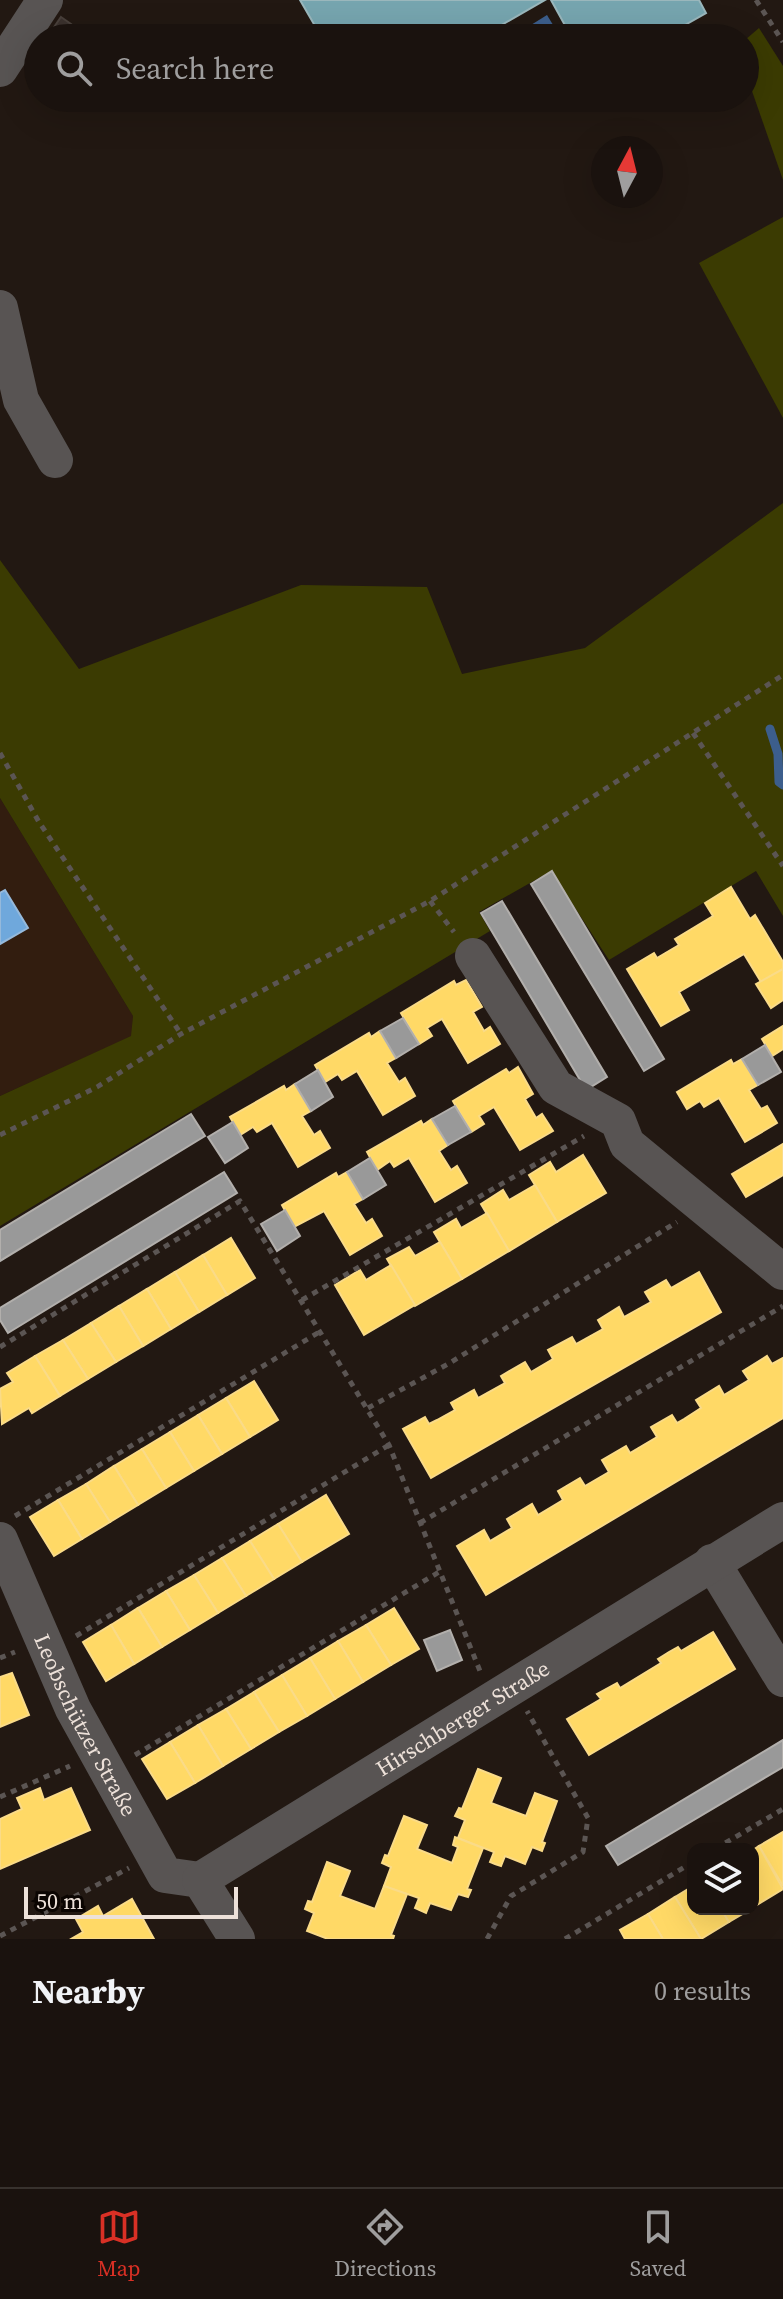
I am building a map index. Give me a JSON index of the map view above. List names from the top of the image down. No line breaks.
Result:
{"streets":{"street":["Hirschberger Straße","Leobschützer Straße"]},"crossings":[["Hirschberger Straße","Leobschützer Straße"]],"scale_bar":"50 m","north":"top","page":{"search":"Search here","scale":"50 m","heading":["Nearby","0 results"],"nav":["Map","Directions","Saved"]}}
